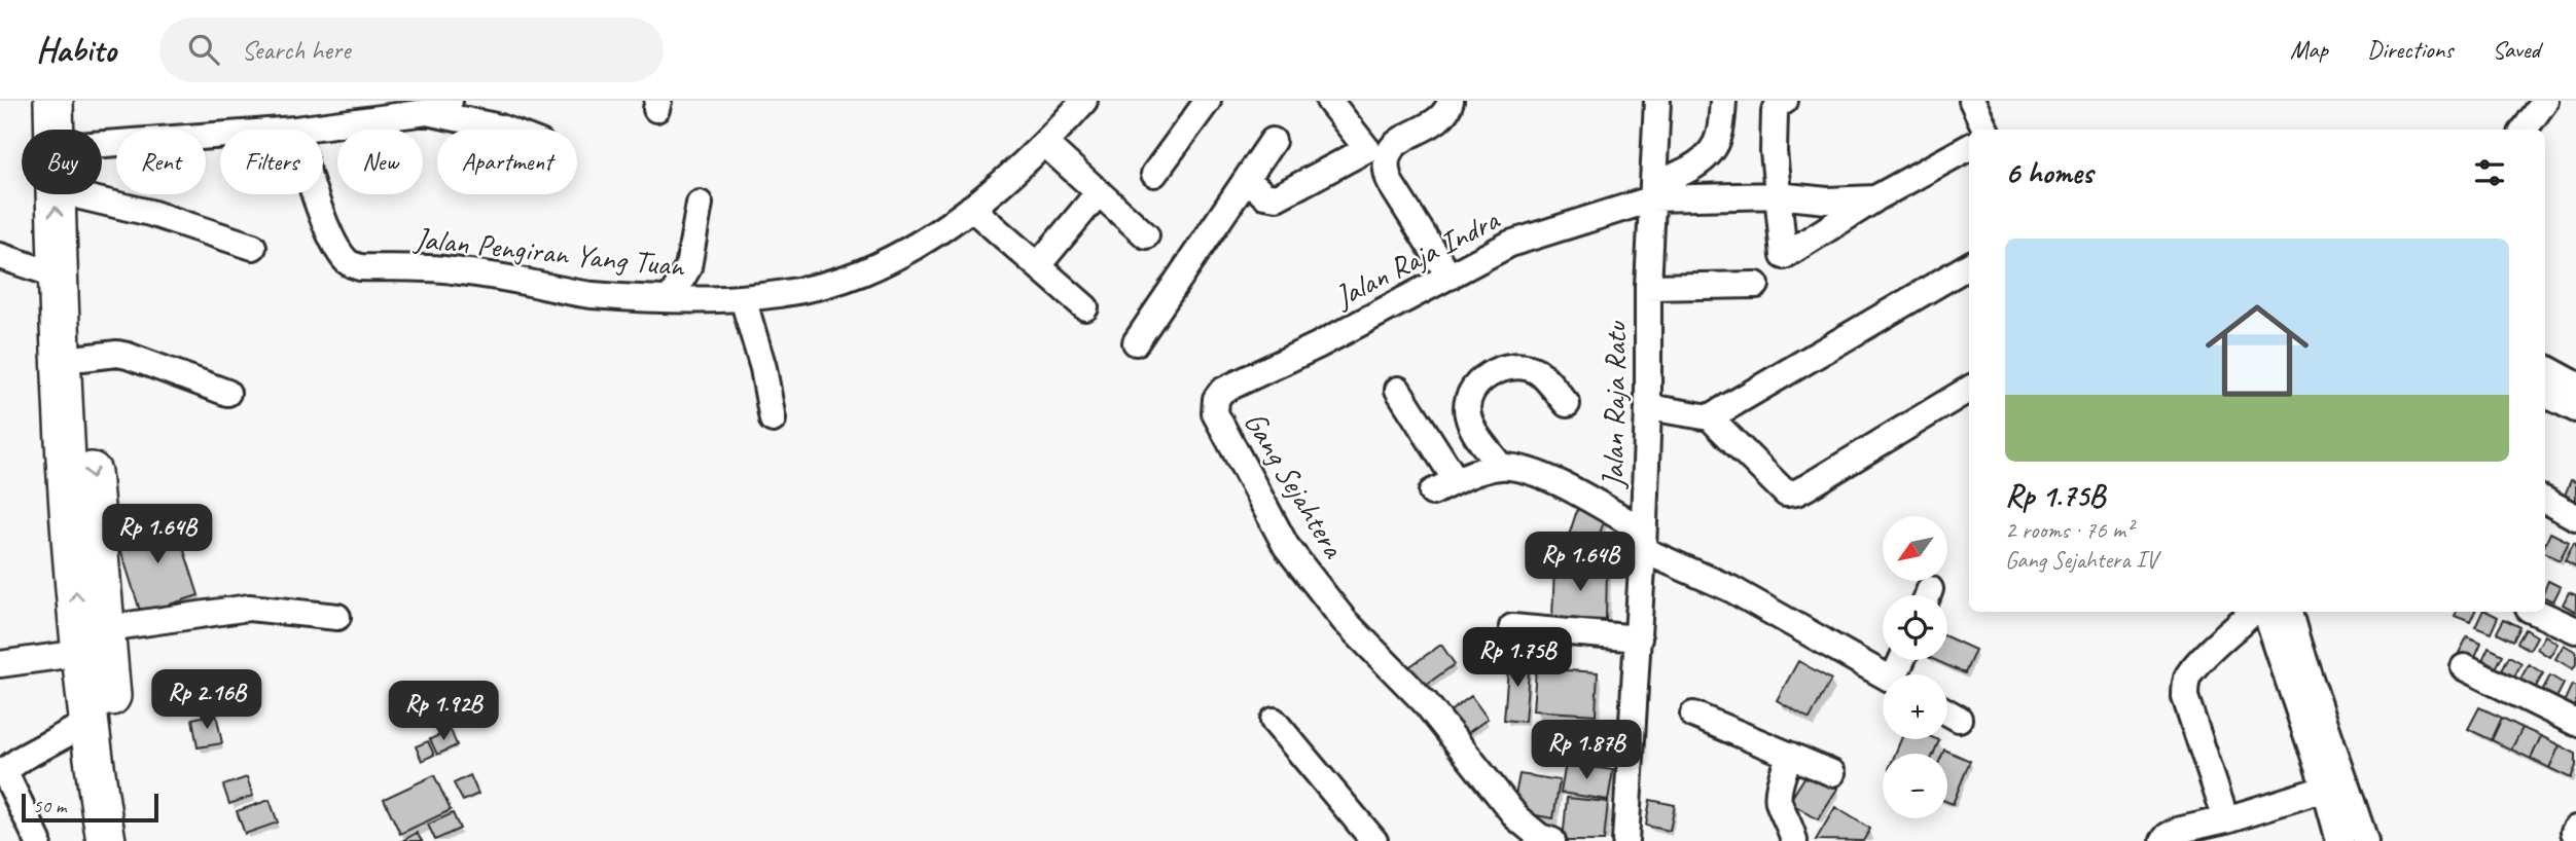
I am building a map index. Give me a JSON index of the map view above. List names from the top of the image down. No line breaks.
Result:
{"streets":{"street":["Jalan Pengiran Yang Tuan","Jalan Raja Indra","Jalan Raja Ratu","Gang Sejahtera"]},"crossings":[["Jalan Raja Indra","Jalan Raja Ratu"],["Jalan Raja Indra","Gang Sejahtera"]],"scale_bar":"50 m","north":"bottom left","page":{"header":"Habito","search":"Search here","nav":["Map","Directions","Saved"],"chip":["Buy","Rent","Filters","New","Apartment"],"heading":"6 homes","list":[{"name":"Rp 1.75B","note":"2 rooms · 76 m² · Gang Sejahtera IV"}],"price":["Rp 1.64B","Rp 1.64B","Rp 1.75B","Rp 2.16B","Rp 1.92B","Rp 1.87B"],"map_buttons":["+","−"],"scale":"50 m"}}
